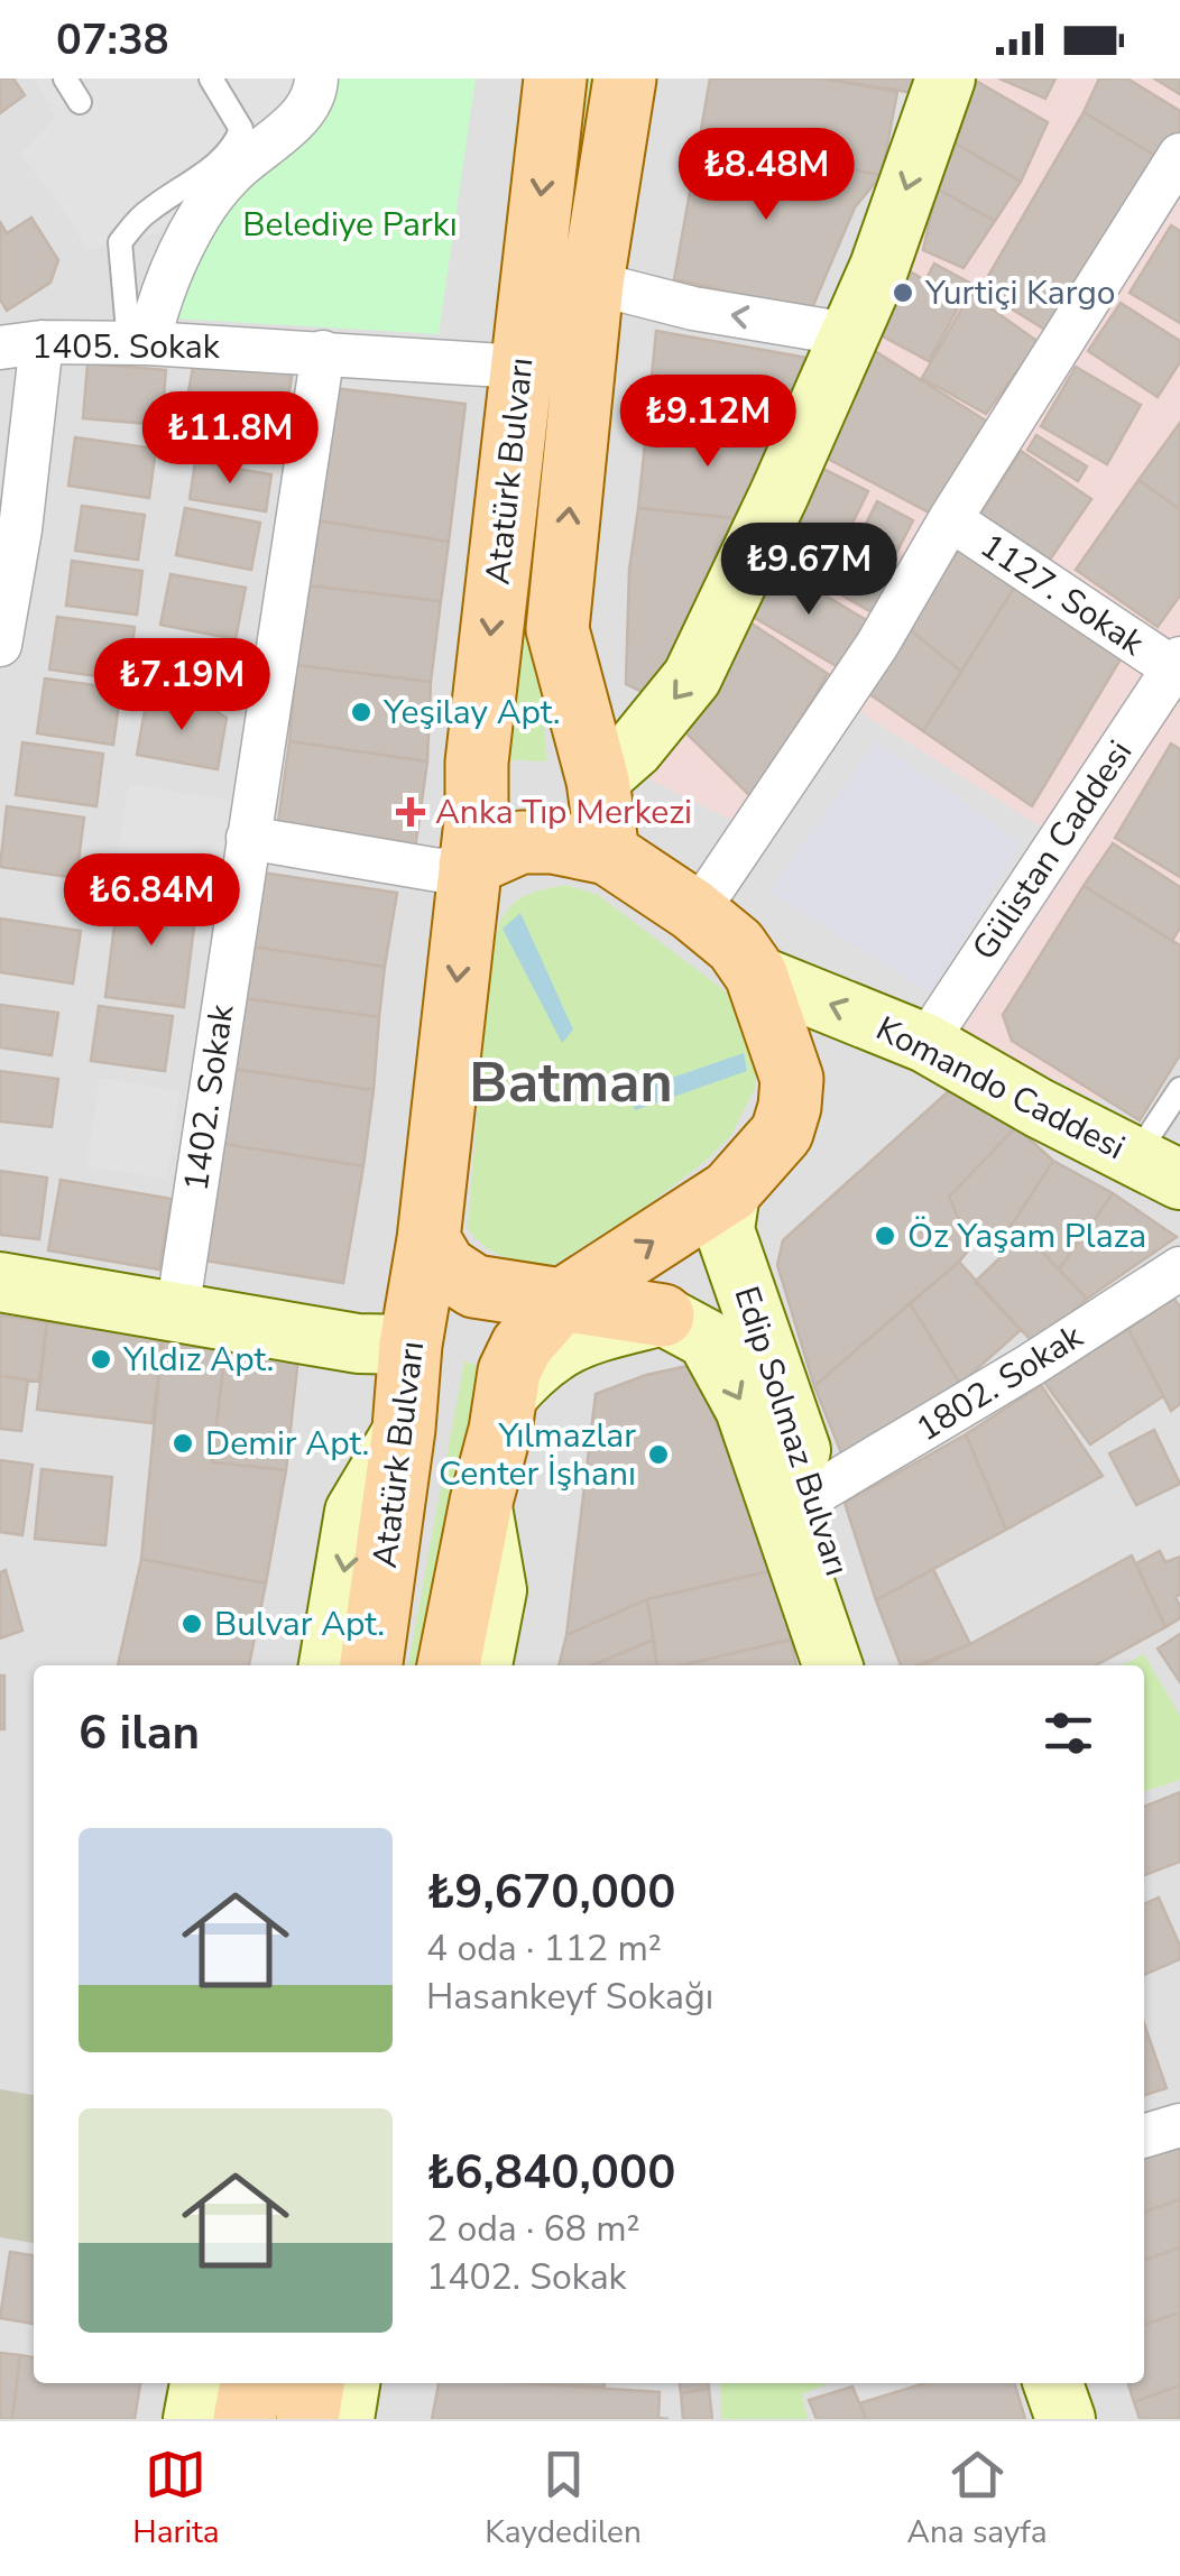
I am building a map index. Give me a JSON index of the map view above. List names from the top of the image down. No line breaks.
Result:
{"streets":{"main road":["Atatürk Bulvarı"],"street":["1405. Sokak","1127. Sokak","Gülistan Caddesi","Komando Caddesi","1402. Sokak","1802. Sokak","Edip Solmaz Bulvarı"]},"crossings":[["1405. Sokak","Atatürk Bulvarı"],["1405. Sokak","1402. Sokak"],["1127. Sokak","Gülistan Caddesi"],["Gülistan Caddesi","Komando Caddesi"],["1802. Sokak","Edip Solmaz Bulvarı"]],"one_way":["Komando Caddesi"],"districts":["Batman"],"parks":["Belediye Parkı"],"places":{"other":["Yurtiçi Kargo","Yeşilay Apt.","Öz Yaşam Plaza","Yıldız Apt.","Demir Apt.","Yılmazlar Center İşhanı","Bulvar Apt."],"health":["Anka Tıp Merkezi"]},"page":{"status":"07:38","price":["₺8.48M","₺9.12M","₺11.8M","₺9.67M","₺7.19M","₺6.84M"],"heading":"6 ilan","list":[{"name":"₺9,670,000","note":"4 oda · 112 m² · Hasankeyf Sokağı"},{"name":"₺6,840,000","note":"2 oda · 68 m² · 1402. Sokak"}],"tabs":["Harita","Kaydedilen","Ana sayfa"]}}
